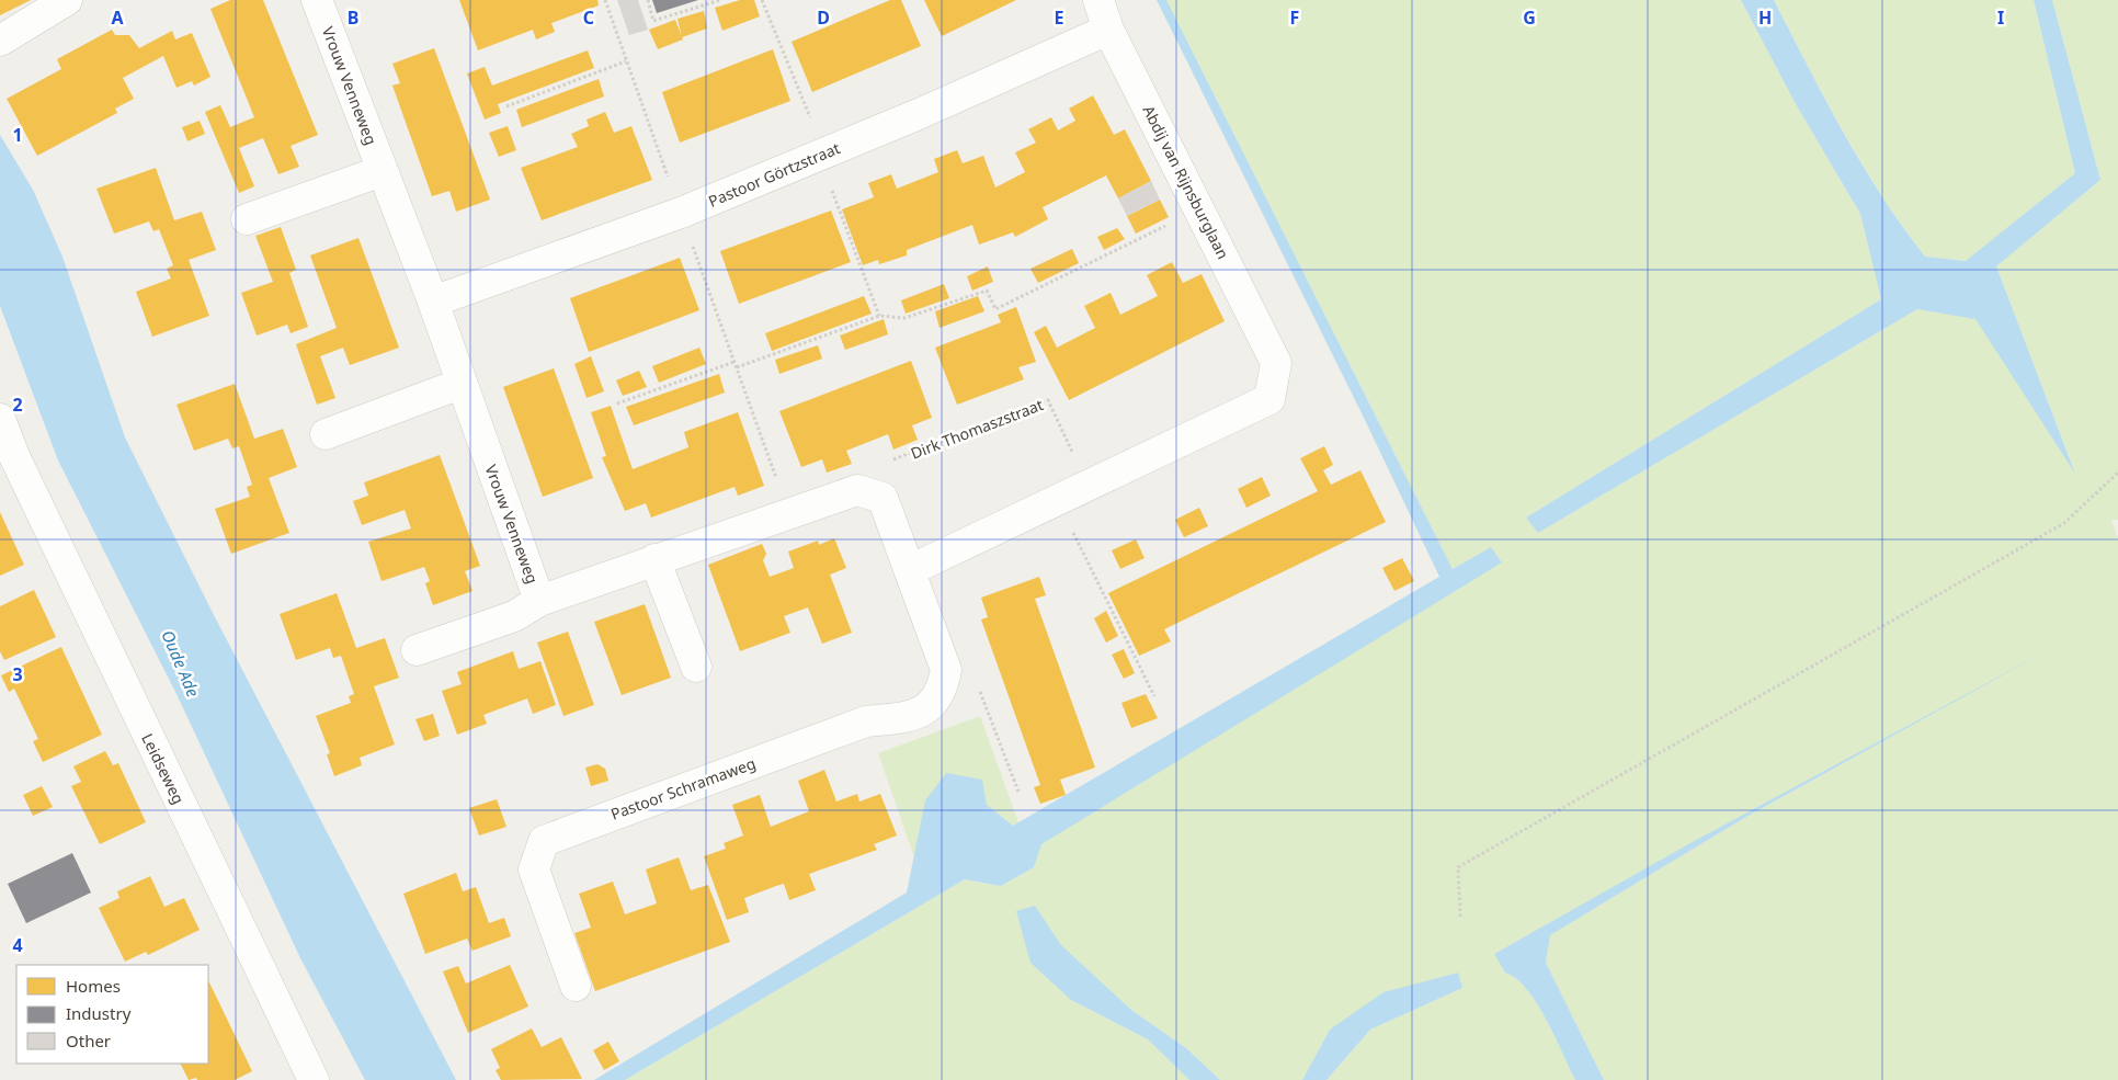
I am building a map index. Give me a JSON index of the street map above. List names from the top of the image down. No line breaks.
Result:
{"streets":{"street":["Vrouw Venneweg","Pastoor Görtzstraat","Abdij van Rijnsburglaan","Leidseweg","Pastoor Schramaweg"],"path":["Dirk Thomaszstraat"]},"crossings":[["Vrouw Venneweg","Pastoor Görtzstraat"],["Pastoor Görtzstraat","Abdij van Rijnsburglaan"],["Abdij van Rijnsburglaan","Dirk Thomaszstraat"]],"water":["Oude Ade"],"legend":["Homes","Industry","Other"],"grid":{"columns":["A","B","C","D","E","F","G","H","I"],"rows":["1","2","3","4"]}}
